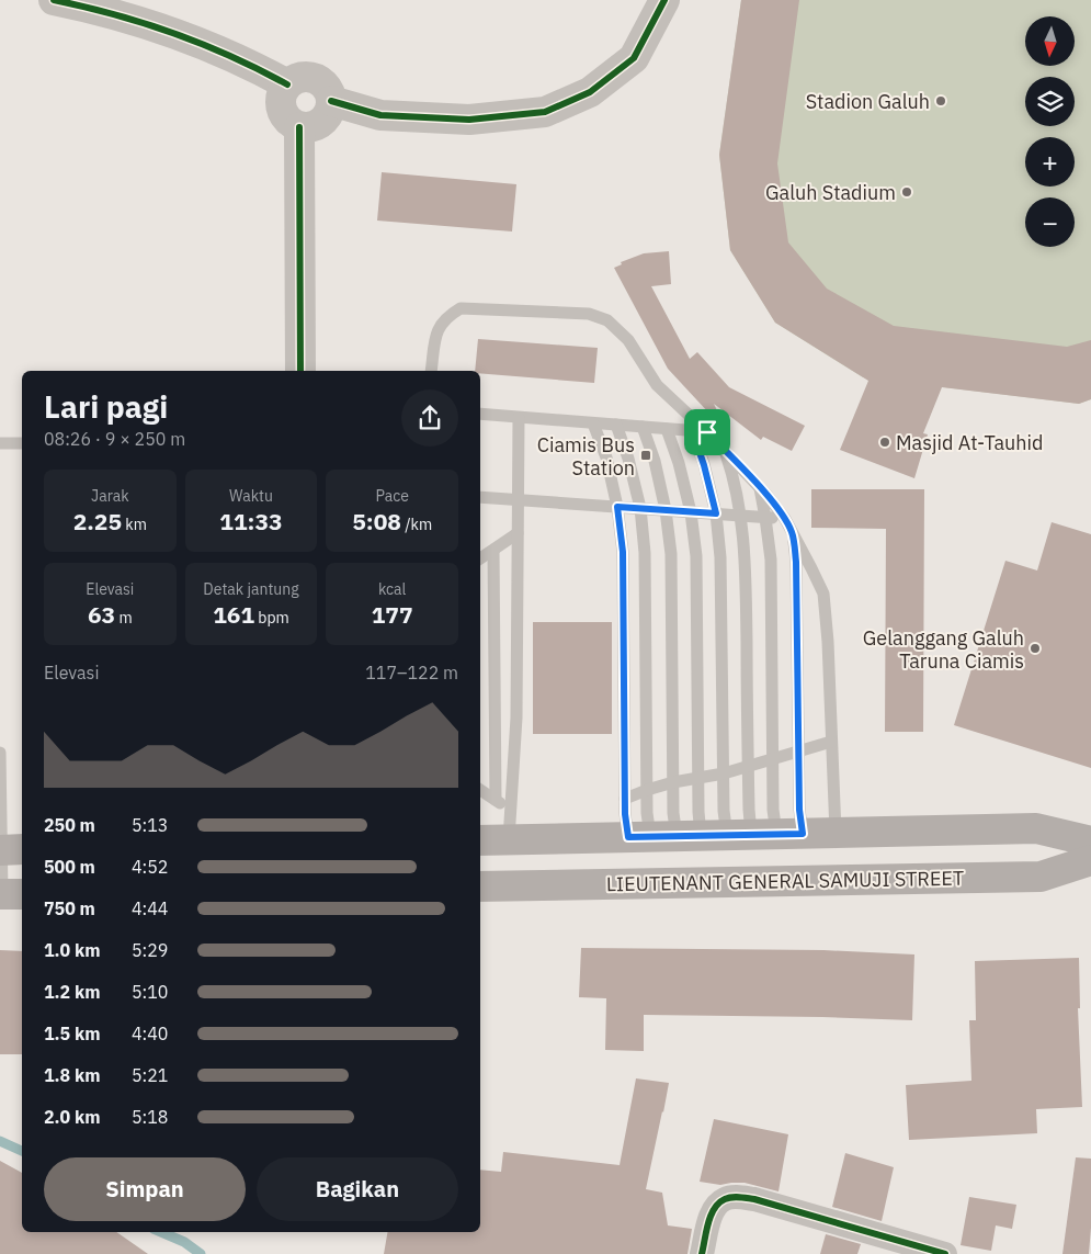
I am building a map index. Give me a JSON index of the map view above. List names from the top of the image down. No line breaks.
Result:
{"streets":{"main road":["LIEUTENANT GENERAL SAMUJI STREET"]},"places":{"other":["Stadion Galuh","Galuh Stadium","Masjid At-Tauhid","Gelanggang Galuh Taruna Ciamis"],"transit":["Ciamis Bus Station"]},"north":"bottom","page":{"map_buttons":["+","−"],"heading":["Lari pagi","08:26 · 9 × 250 m"],"stats":[["Jarak","2.25 km"],["Waktu","11:33"],["Pace","5:08 /km"],["Elevasi","63 m"],["Detak jantung","161 bpm"],["kcal","177"]],"chart":["Elevasi","117–122 m"],"list":[{"name":"250 m","note":"5:13"},{"name":"500 m","note":"4:52"},{"name":"750 m","note":"4:44"},{"name":"1.0 km","note":"5:29"},{"name":"1.2 km","note":"5:10"},{"name":"1.5 km","note":"4:40"},{"name":"1.8 km","note":"5:21"},{"name":"2.0 km","note":"5:18"}],"buttons":["Simpan","Bagikan"]}}
